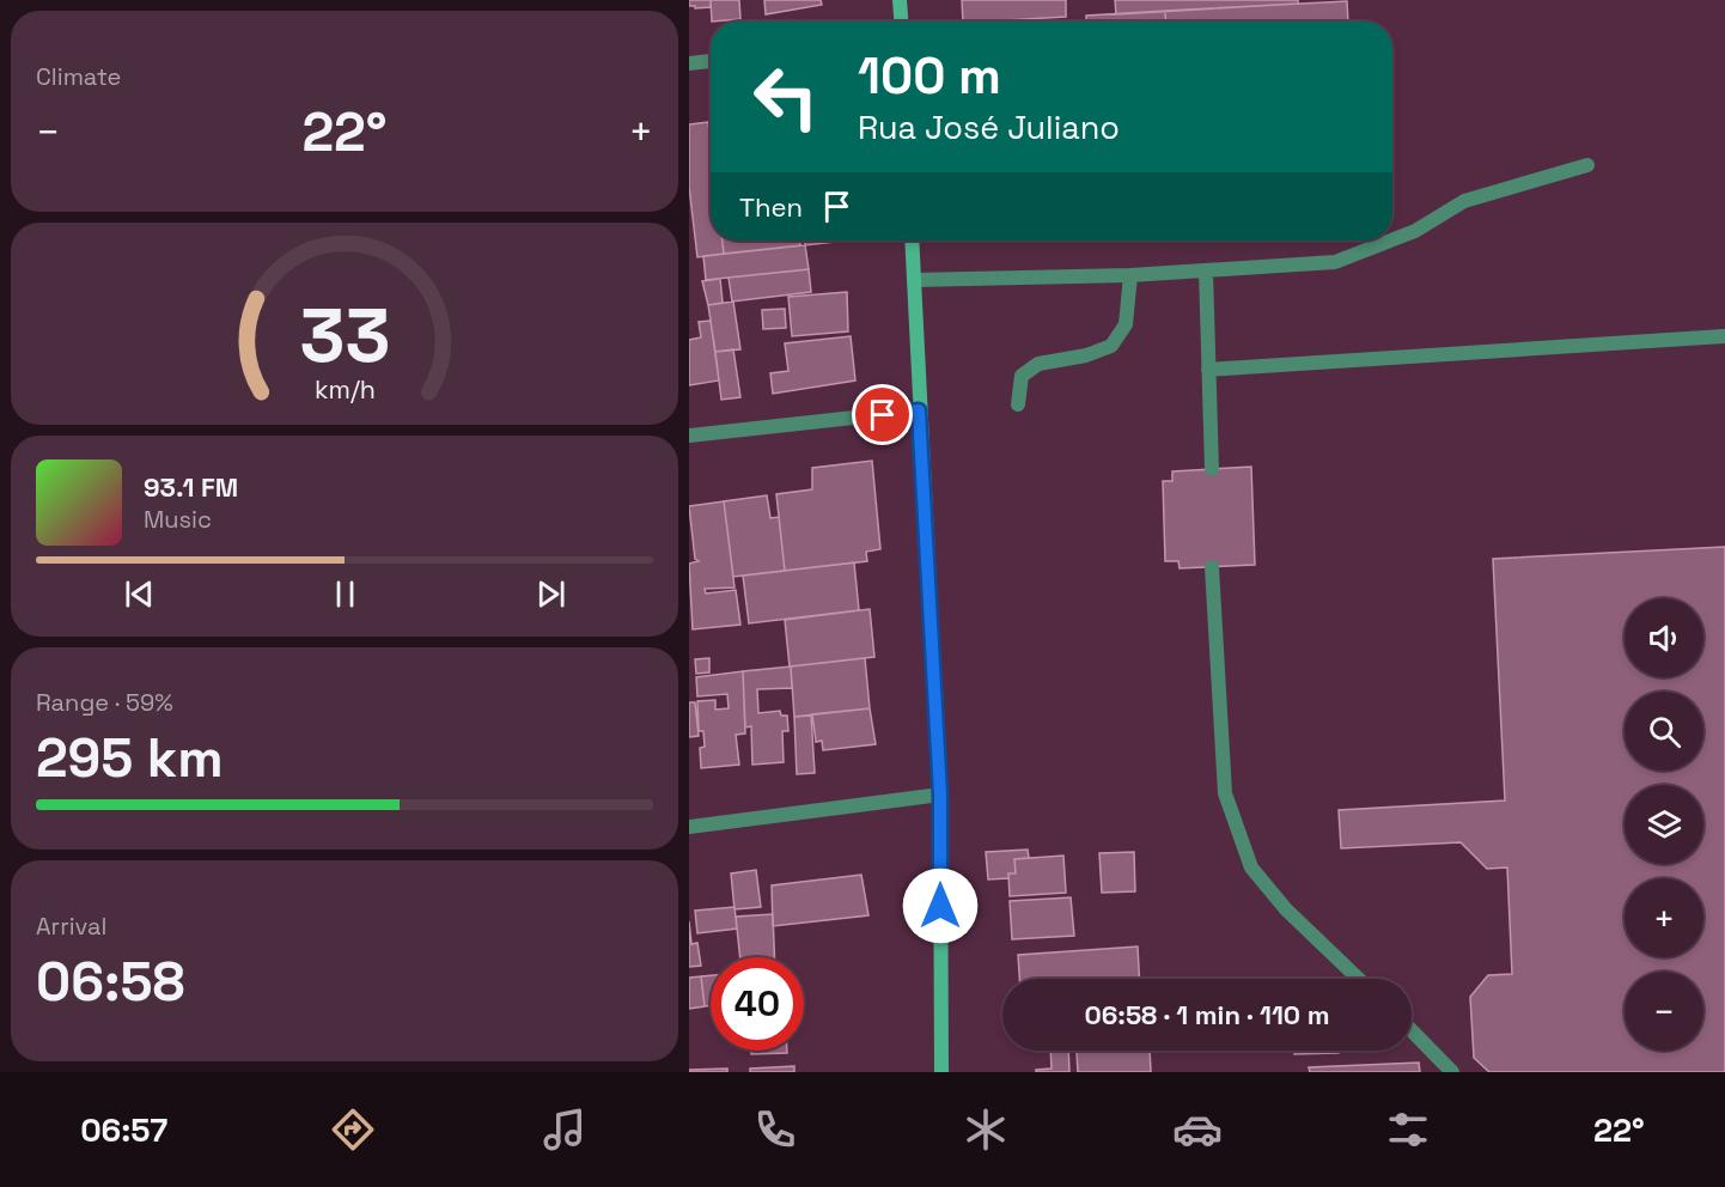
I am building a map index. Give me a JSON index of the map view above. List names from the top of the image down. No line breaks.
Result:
{"page":{"tile":["Climate",["Range · 59%","295 km"],["Arrival","06:58"]],"turn":["100 m","Rua José Juliano"],"heat":["−","22°","+"],"then":"Then","song":["93.1 FM","Music"],"map_buttons":["+","−"],"limit":"40","trip":"06:58 · 1 min · 110 m","tabs":["06:57","22°"],"gauge":["33","km/h"]}}
